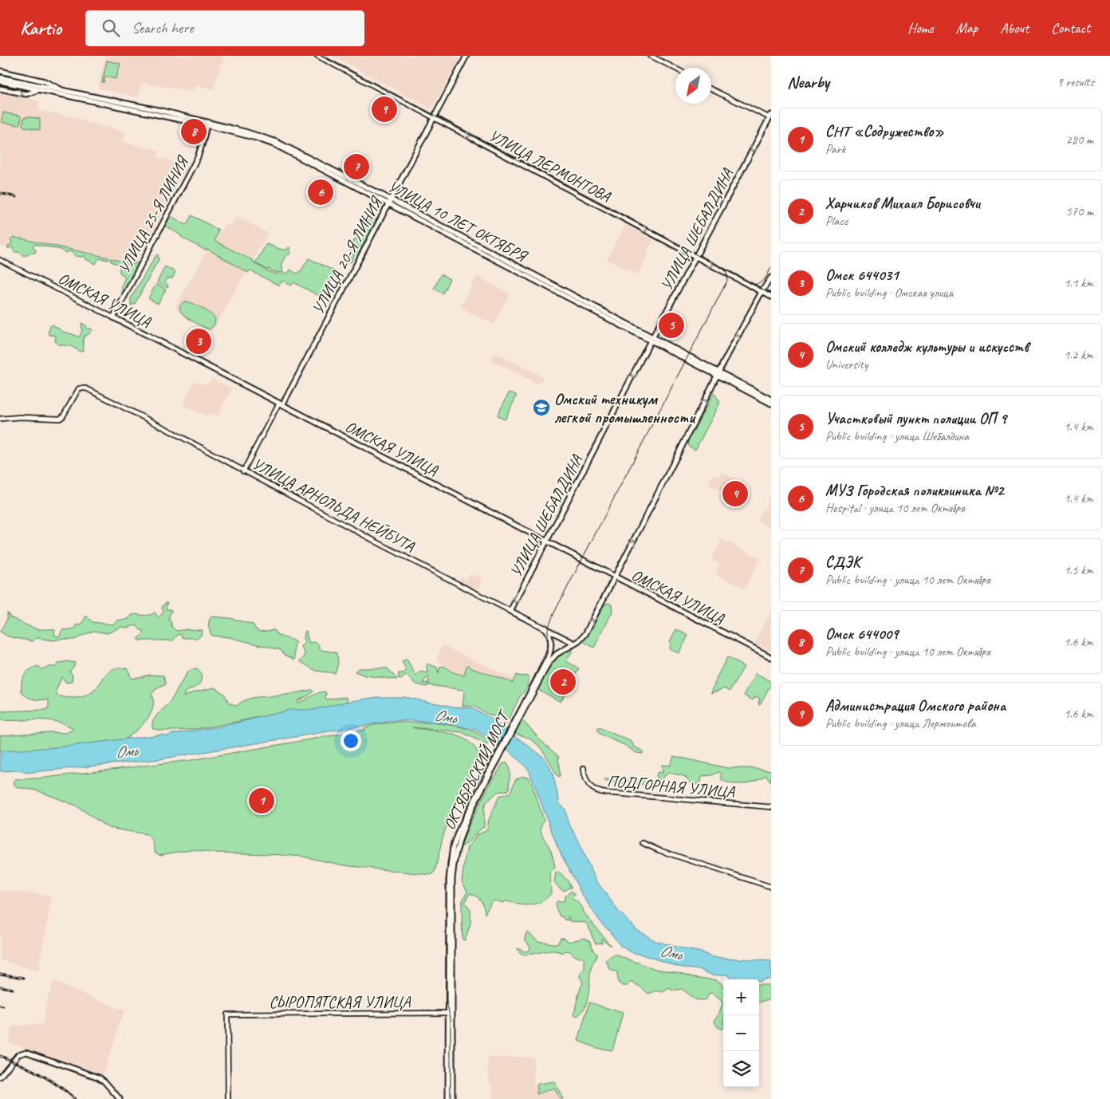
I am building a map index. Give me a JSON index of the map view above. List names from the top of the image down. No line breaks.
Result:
{"streets":{"main road":["УЛИЦА ЛЕРМОНТОВА","УЛИЦА 25-Я ЛИНИЯ","УЛИЦА 10 ЛЕТ ОКТЯБРЯ","УЛИЦА ШЕБАЛДИНА","УЛИЦА 20-Я ЛИНИЯ","ОМСКАЯ УЛИЦА","УЛИЦА АРНОЛЬДА НЕЙБУТА","ОКТЯБРЬСКИЙ МОСТ"],"street":["ПОДГОРНАЯ УЛИЦА","СЫРОПЯТСКАЯ УЛИЦА"]},"crossings":[["УЛИЦА ЛЕРМОНТОВА","УЛИЦА ШЕБАЛДИНА"],["УЛИЦА ЛЕРМОНТОВА","УЛИЦА 20-Я ЛИНИЯ"],["УЛИЦА 25-Я ЛИНИЯ","УЛИЦА 10 ЛЕТ ОКТЯБРЯ"],["УЛИЦА 25-Я ЛИНИЯ","ОМСКАЯ УЛИЦА"],["УЛИЦА 10 ЛЕТ ОКТЯБРЯ","УЛИЦА ШЕБАЛДИНА"],["УЛИЦА 10 ЛЕТ ОКТЯБРЯ","УЛИЦА 20-Я ЛИНИЯ"],["УЛИЦА ШЕБАЛДИНА","ОМСКАЯ УЛИЦА"],["УЛИЦА ШЕБАЛДИНА","УЛИЦА АРНОЛЬДА НЕЙБУТА"],["УЛИЦА 20-Я ЛИНИЯ","ОМСКАЯ УЛИЦА"],["УЛИЦА 20-Я ЛИНИЯ","УЛИЦА АРНОЛЬДА НЕЙБУТА"],["ОКТЯБРЬСКИЙ МОСТ","СЫРОПЯТСКАЯ УЛИЦА"]],"one_way":["УЛИЦА ЛЕРМОНТОВА","УЛИЦА ШЕБАЛДИНА"],"water":["Омь"],"places":{"school or university":["Омский техникум легкой промышленности"]},"north":"bottom left","page":{"header":"Kartio","search":"Search here","nav":["Home","Map","About","Contact"],"heading":["Nearby","9 results"],"pins":["9","8","7","6","5","3","4","2","1"],"list":[{"mark":"1","name":"СНТ «Содружество»","note":"Park","value":"280 m"},{"mark":"2","name":"Харчиков Михаил Борисовчи","note":"Place","value":"570 m"},{"mark":"3","name":"Омск 644031","note":"Public building · Омская улица","value":"1.1 km"},{"mark":"4","name":"Омский колледж культуры и искусств","note":"University","value":"1.2 km"},{"mark":"5","name":"Участковый пункт полиции ОП 9","note":"Public building · улица Шебалдина","value":"1.4 km"},{"mark":"6","name":"МУЗ Городская поликлиника №2","note":"Hospital · улица 10 лет Октября","value":"1.4 km"},{"mark":"7","name":"СДЭК","note":"Public building · улица 10 лет Октября","value":"1.5 km"},{"mark":"8","name":"Омск 644009","note":"Public building · улица 10 лет Октября","value":"1.6 km"},{"mark":"9","name":"Администрация Омского района","note":"Public building · улица Лермонтова","value":"1.6 km"}],"map_buttons":["+","−"]}}
